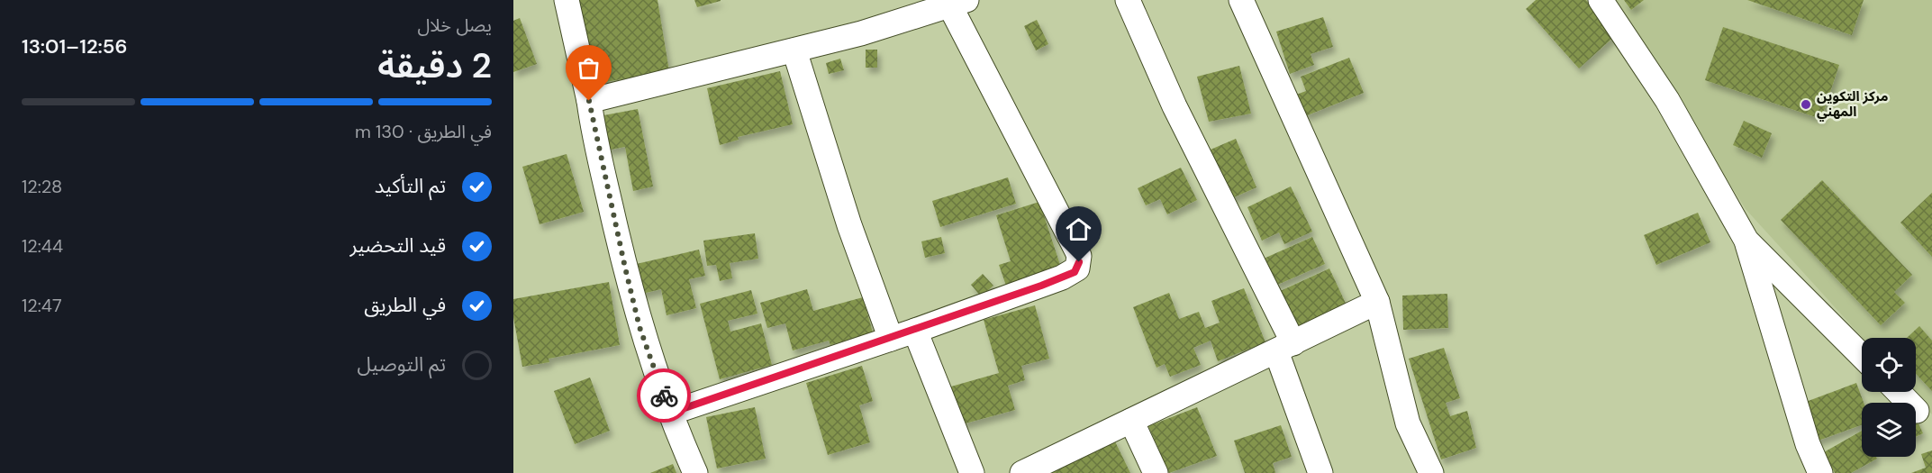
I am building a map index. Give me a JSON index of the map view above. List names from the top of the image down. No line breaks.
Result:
{"places":["مركز التكوين المهني"],"page":{"heading":["2 دقيقة","يصل خلال","12:56–13:01"],"bar":"في الطريق · 130 m","list":[["تم التأكيد","12:28"],["قيد التحضير","12:44"],["في الطريق","12:47"],"تم التوصيل"]}}
